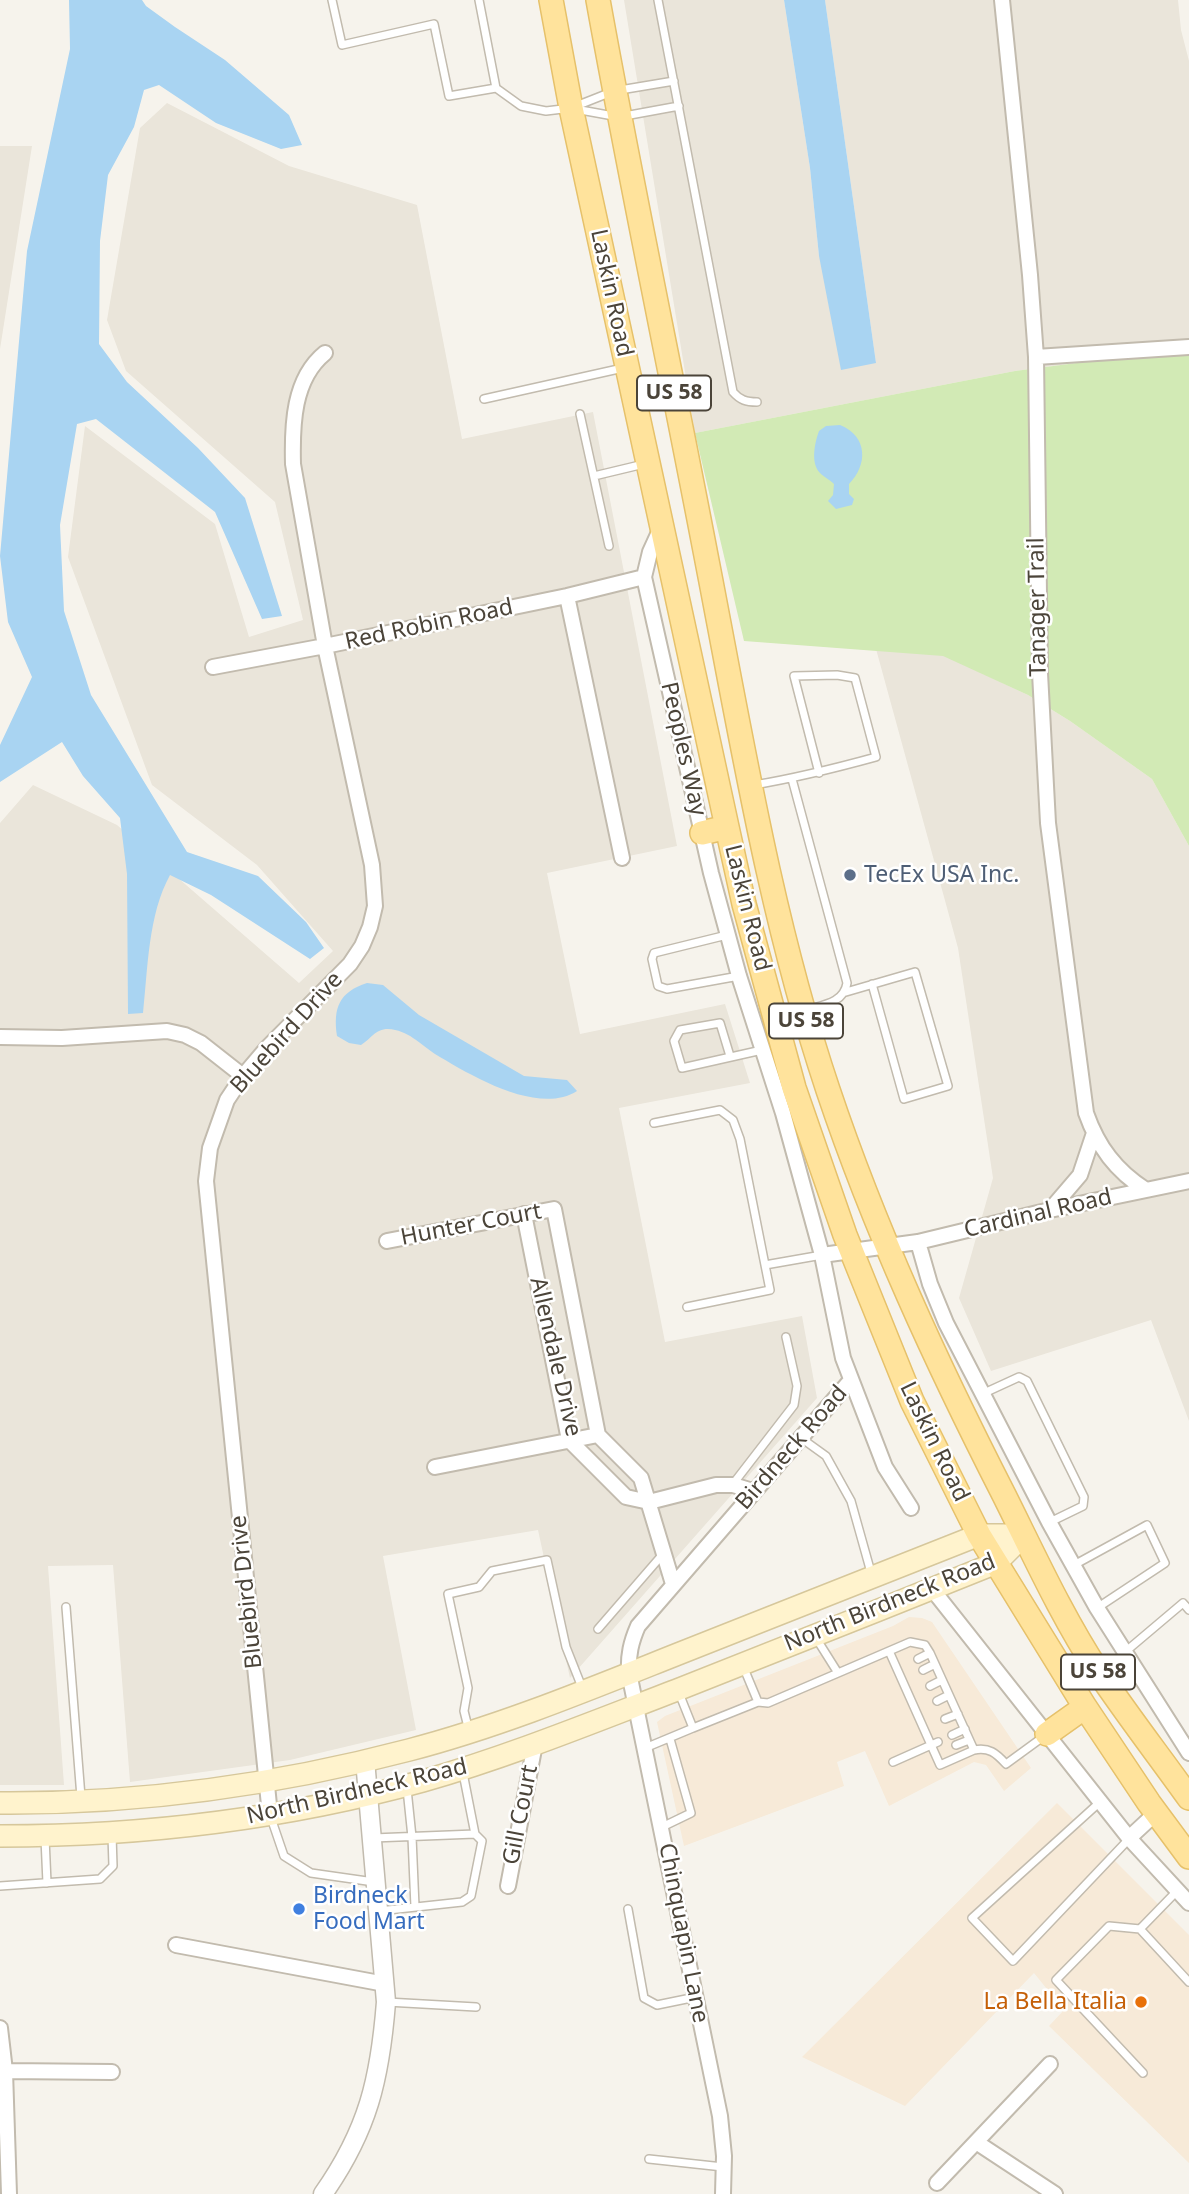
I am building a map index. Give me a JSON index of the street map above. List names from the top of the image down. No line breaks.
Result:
{"streets":{"main road":["Laskin Road","US 58","North Birdneck Road"],"street":["Tanager Trail","Red Robin Road","Peoples Way","Bluebird Drive","Cardinal Road","Hunter Court","Allendale Drive","Birdneck Road","Gill Court","Chinquapin Lane"]},"crossings":[["Laskin Road","Peoples Way"],["Laskin Road","Cardinal Road"],["Laskin Road","North Birdneck Road"],["Tanager Trail","Cardinal Road"],["Red Robin Road","Peoples Way"],["Red Robin Road","Bluebird Drive"],["Peoples Way","Birdneck Road"],["Bluebird Drive","North Birdneck Road"],["Hunter Court","Allendale Drive"],["Allendale Drive","Birdneck Road"],["Birdneck Road","North Birdneck Road"],["Birdneck Road","Chinquapin Lane"],["North Birdneck Road","Gill Court"],["North Birdneck Road","Chinquapin Lane"]],"places":["TecEx USA Inc.","Birdneck Food Mart","La Bella Italia"]}
